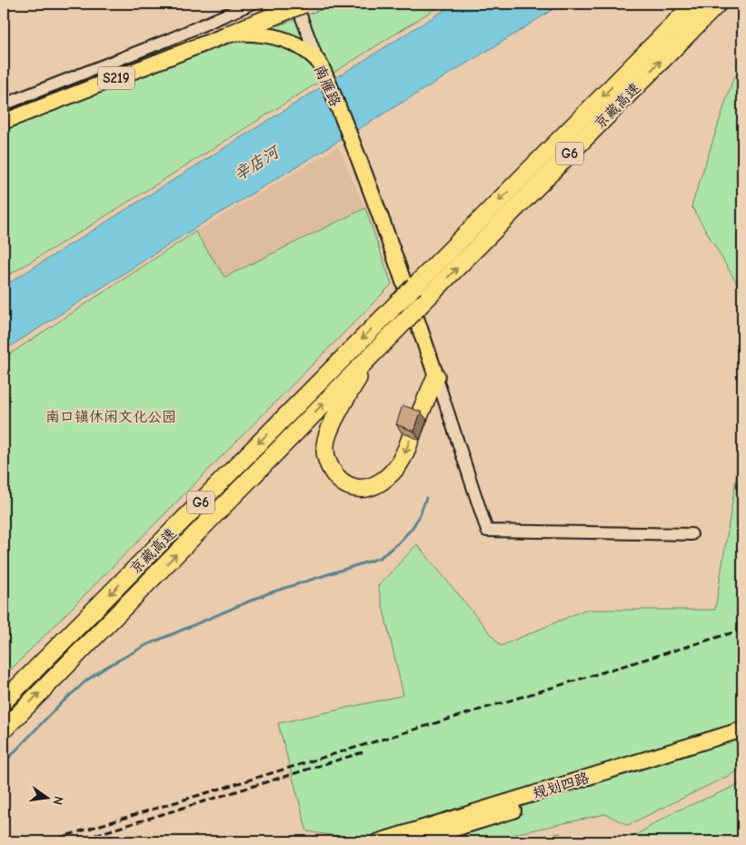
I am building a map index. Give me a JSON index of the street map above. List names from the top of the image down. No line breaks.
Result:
{"streets":{"highway":["京藏高速","G6"],"main road":["S219","南雁路","规划四路"]},"water":["辛店河"],"parks":["南口镇休闲文化公园"],"north":"right"}
